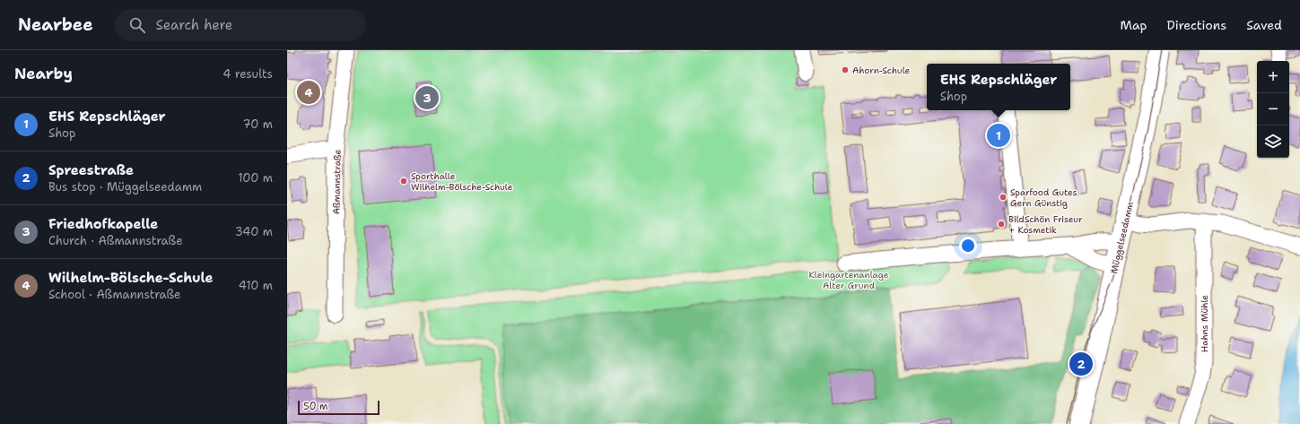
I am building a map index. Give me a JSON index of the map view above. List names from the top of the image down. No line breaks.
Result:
{"streets":{"main road":["Müggelseedamm"],"street":["Aßmannstraße","Hahns Mühle"]},"parks":["Kleingartenanlage Alter Grund"],"places":["Ahorn-Schule","Sporthalle Wilhelm-Bölsche-Schule","Sparfood Gutes Gern Günstig","BildSchön Friseur + Kosmetik"],"scale_bar":"50 m","page":{"header":"Nearbee","search":"Search here","nav":["Map","Directions","Saved"],"heading":["Nearby","4 results"],"map_buttons":["+","−"],"popup":["EHS Repschläger","Shop"],"pins":["4","3","1","2"],"list":[{"mark":"1","name":"EHS Repschläger","note":"Shop","value":"70 m"},{"mark":"2","name":"Spreestraße","note":"Bus stop · Müggelseedamm","value":"100 m"},{"mark":"3","name":"Friedhofkapelle","note":"Church · Aßmannstraße","value":"340 m"},{"mark":"4","name":"Wilhelm-Bölsche-Schule","note":"School · Aßmannstraße","value":"410 m"}],"scale":"50 m"}}
